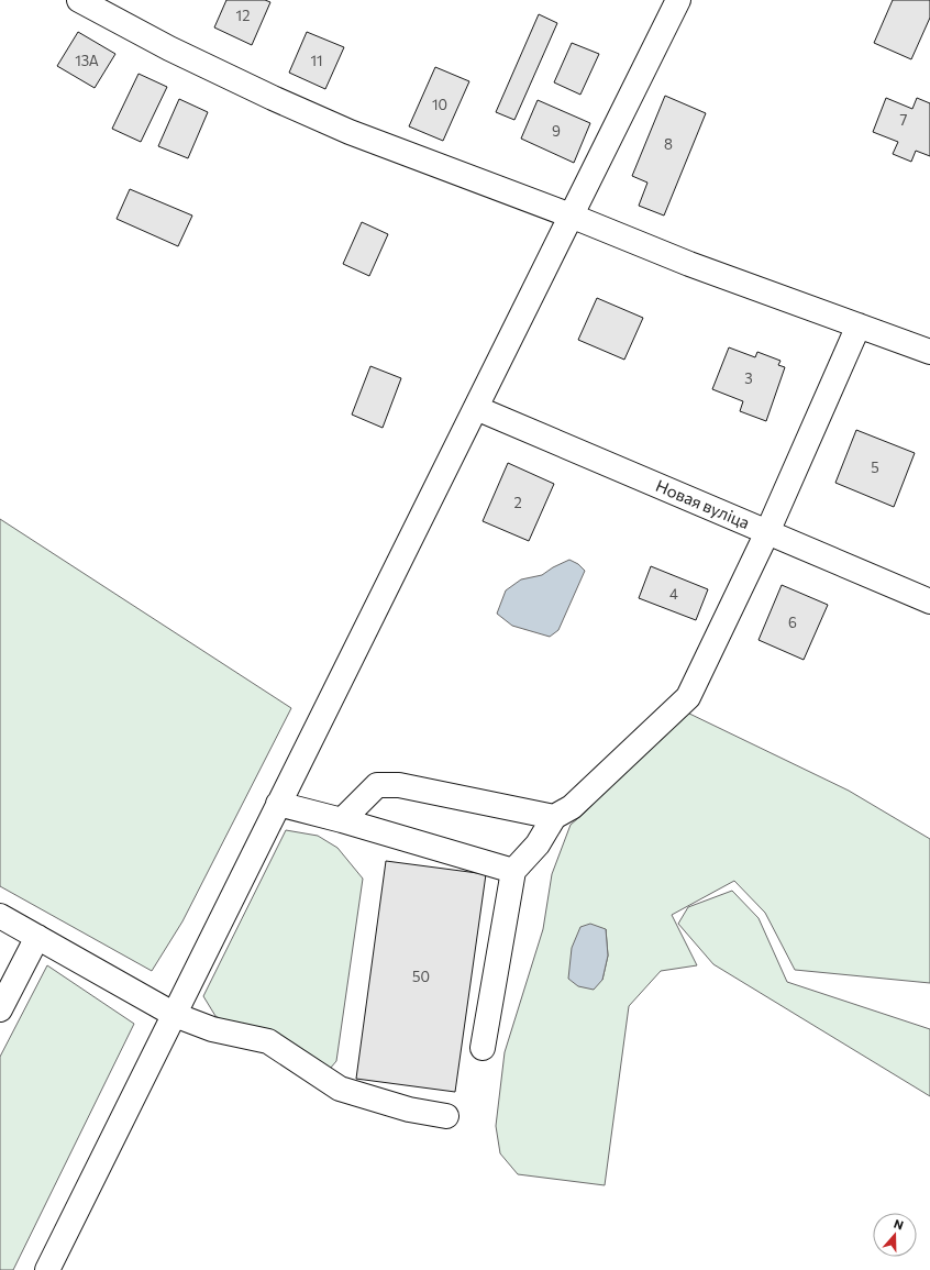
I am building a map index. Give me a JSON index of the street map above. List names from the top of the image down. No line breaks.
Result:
{"streets":{"street":["Новая вуліца"]},"house_numbers":["12","13А","11","10","7","9","8","3","5","2","4","6","50"],"north":"top"}
